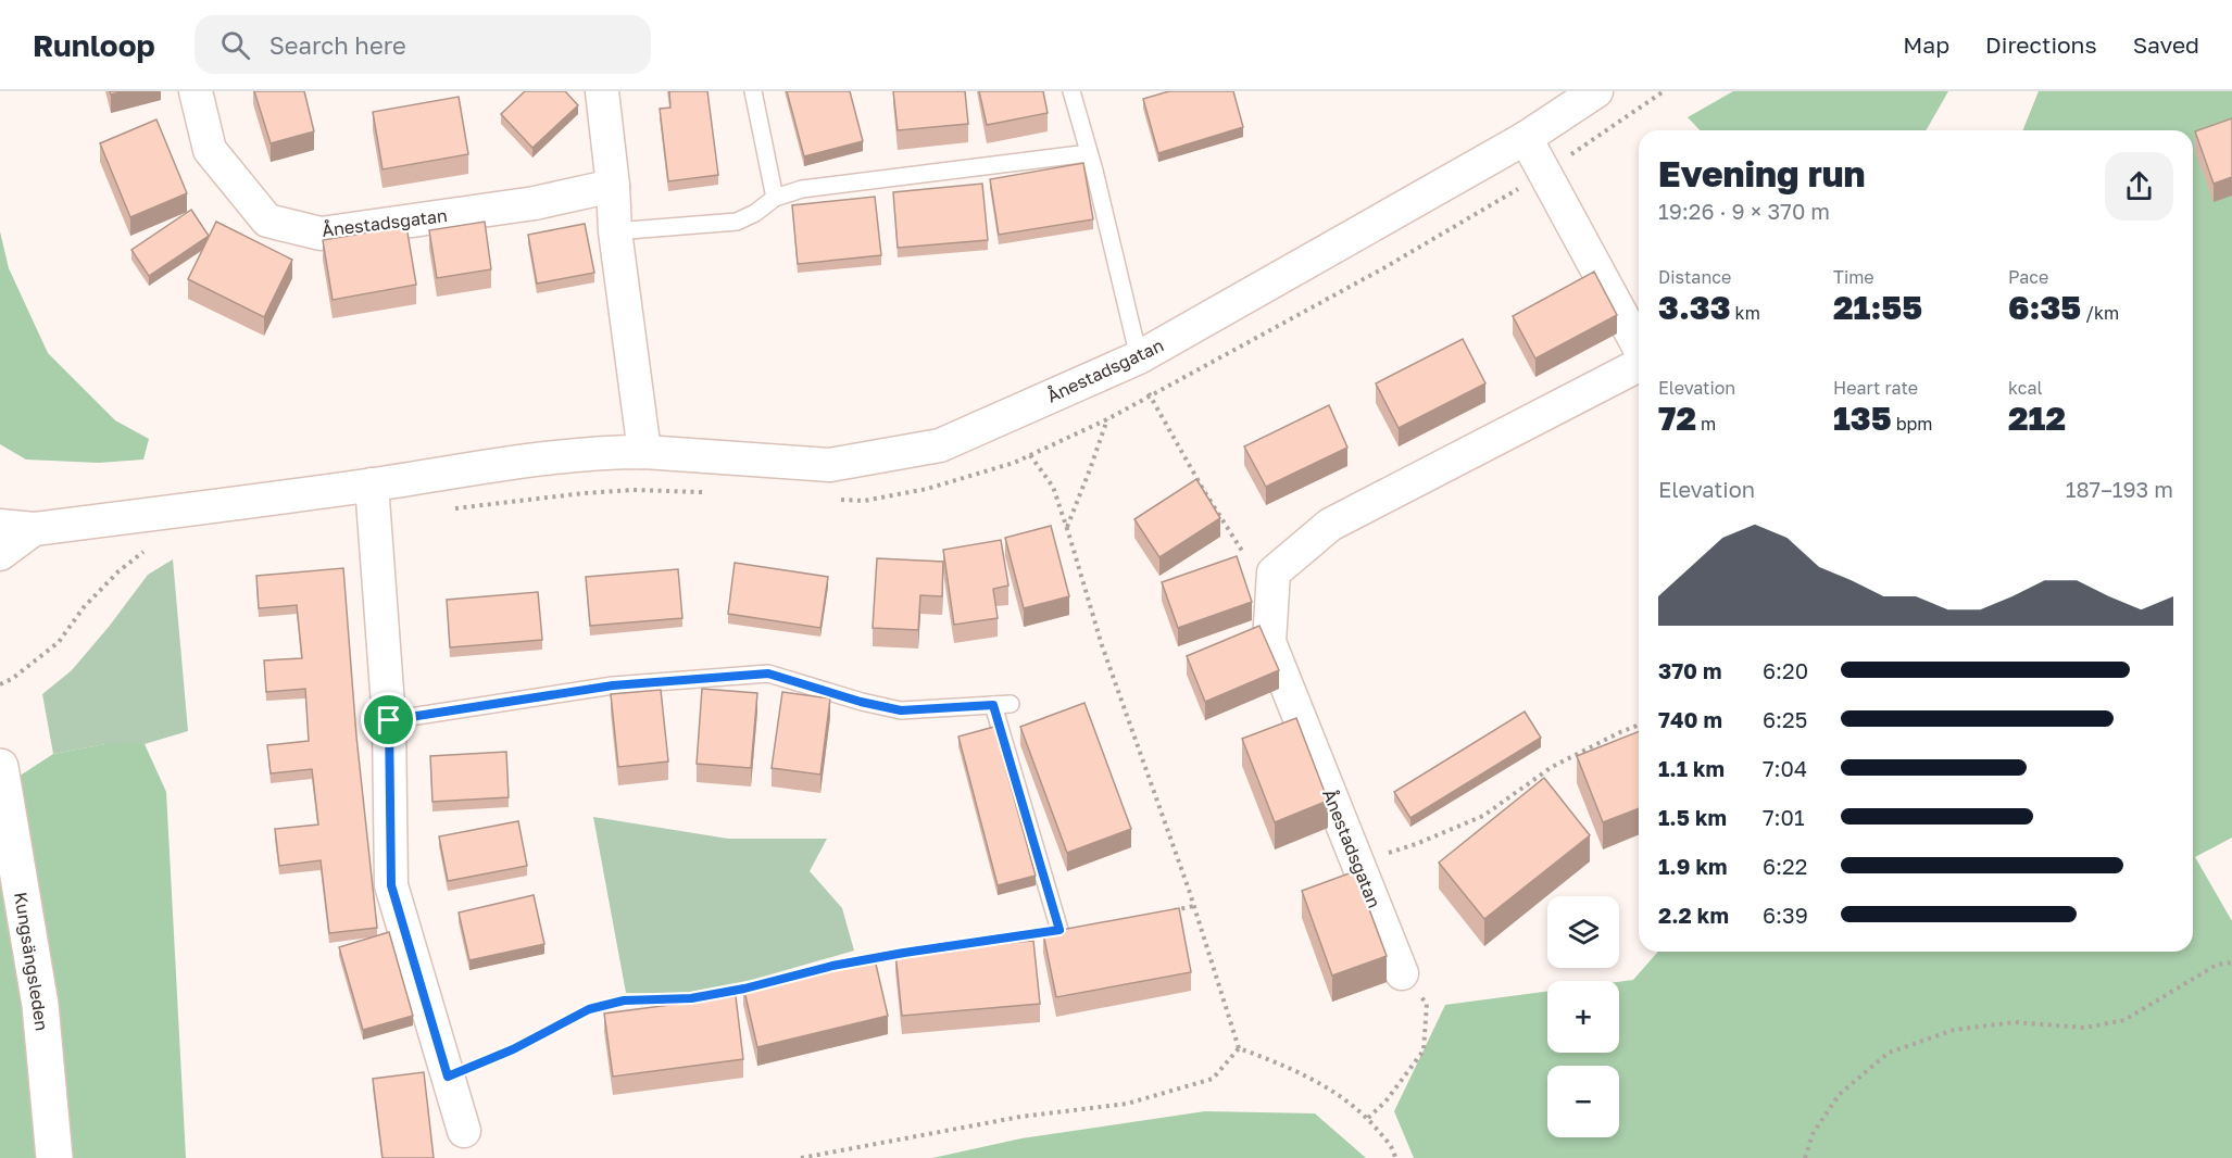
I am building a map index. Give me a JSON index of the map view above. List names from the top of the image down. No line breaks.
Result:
{"streets":{"main road":["Kungsängsleden"],"street":["Ånestadsgatan"]},"page":{"header":"Runloop","search":"Search here","nav":["Map","Directions","Saved"],"heading":["Evening run","19:26 · 9 × 370 m"],"stats":[["Distance","3.33 km"],["Time","21:55"],["Pace","6:35 /km"],["Elevation","72 m"],["Heart rate","135 bpm"],["kcal","212"]],"chart":["Elevation","187–193 m"],"list":[{"name":"370 m","note":"6:20"},{"name":"740 m","note":"6:25"},{"name":"1.1 km","note":"7:04"},{"name":"1.5 km","note":"7:01"},{"name":"1.9 km","note":"6:22"},{"name":"2.2 km","note":"6:39"}],"map_buttons":["+","−"]}}
